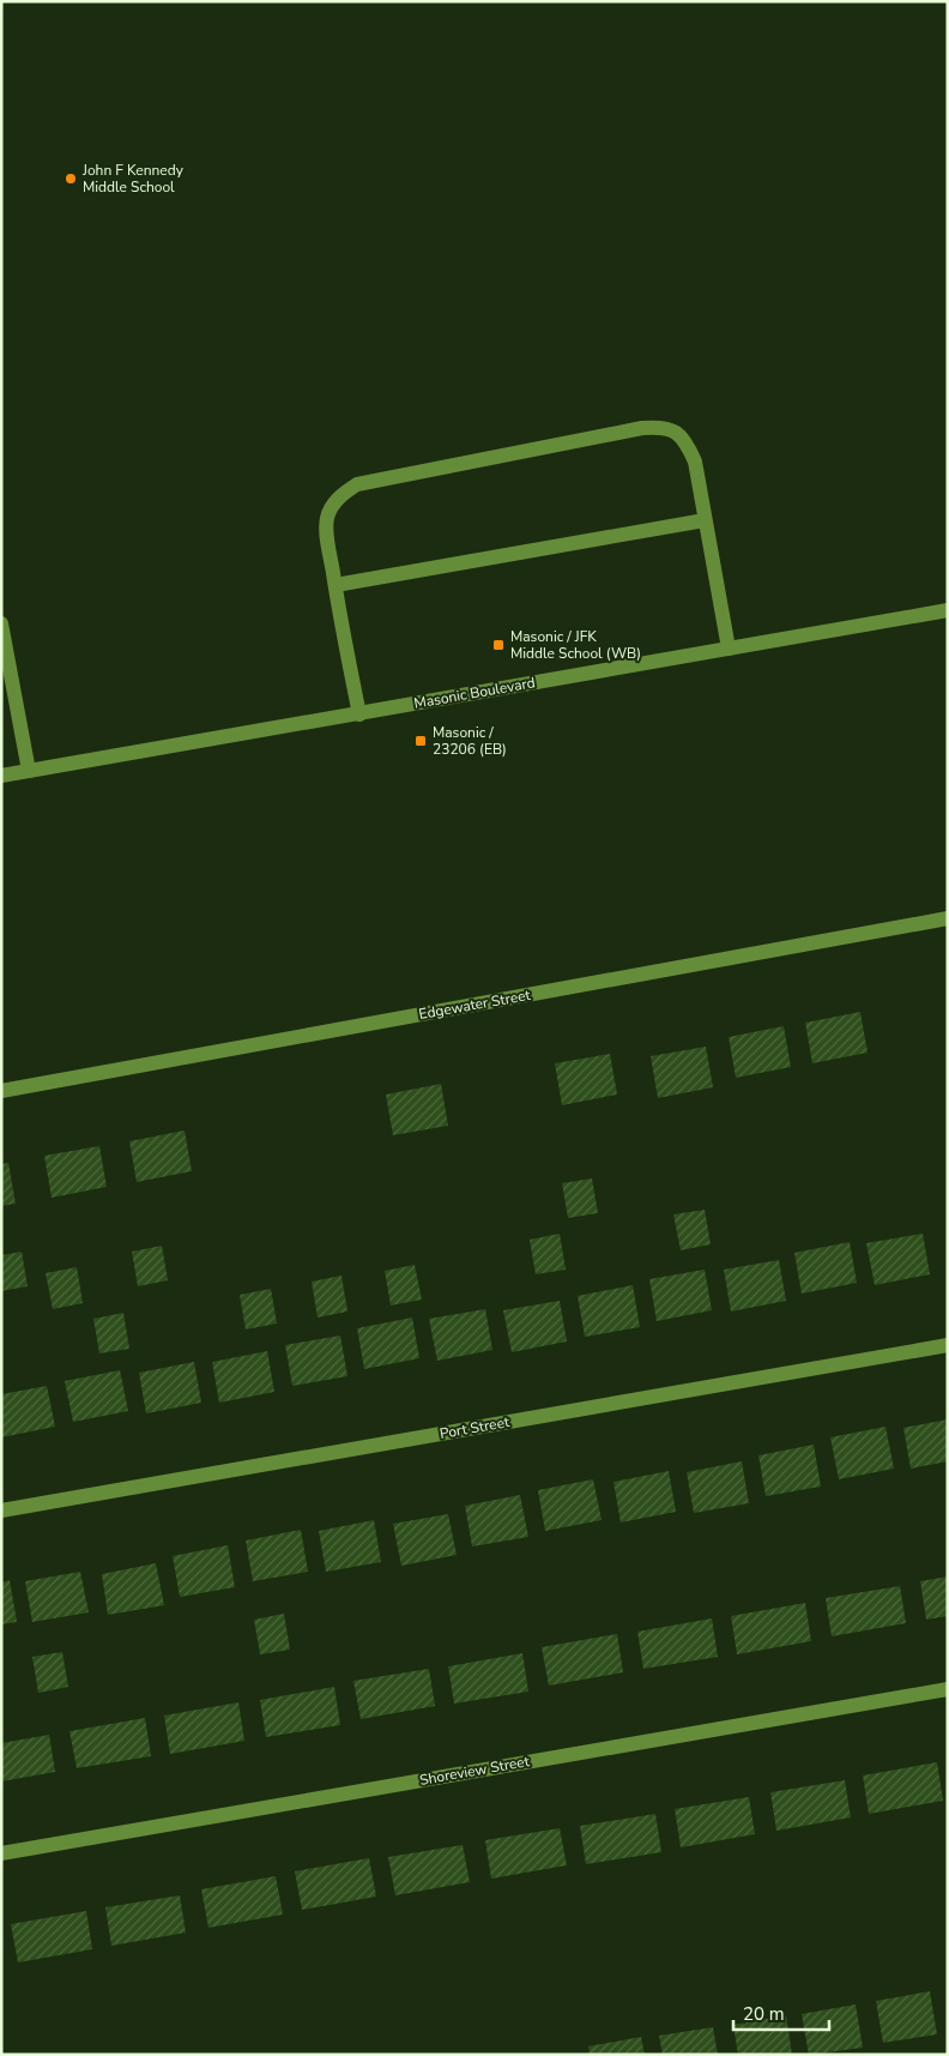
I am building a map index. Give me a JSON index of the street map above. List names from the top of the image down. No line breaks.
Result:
{"streets":{"street":["Masonic Boulevard","Edgewater Street","Port Street","Shoreview Street"]},"places":{"other":["John F Kennedy Middle School"],"transit":["Masonic / JFK Middle School (WB)","Masonic / 23206 (EB)"]},"scale_bar":"20 m"}
